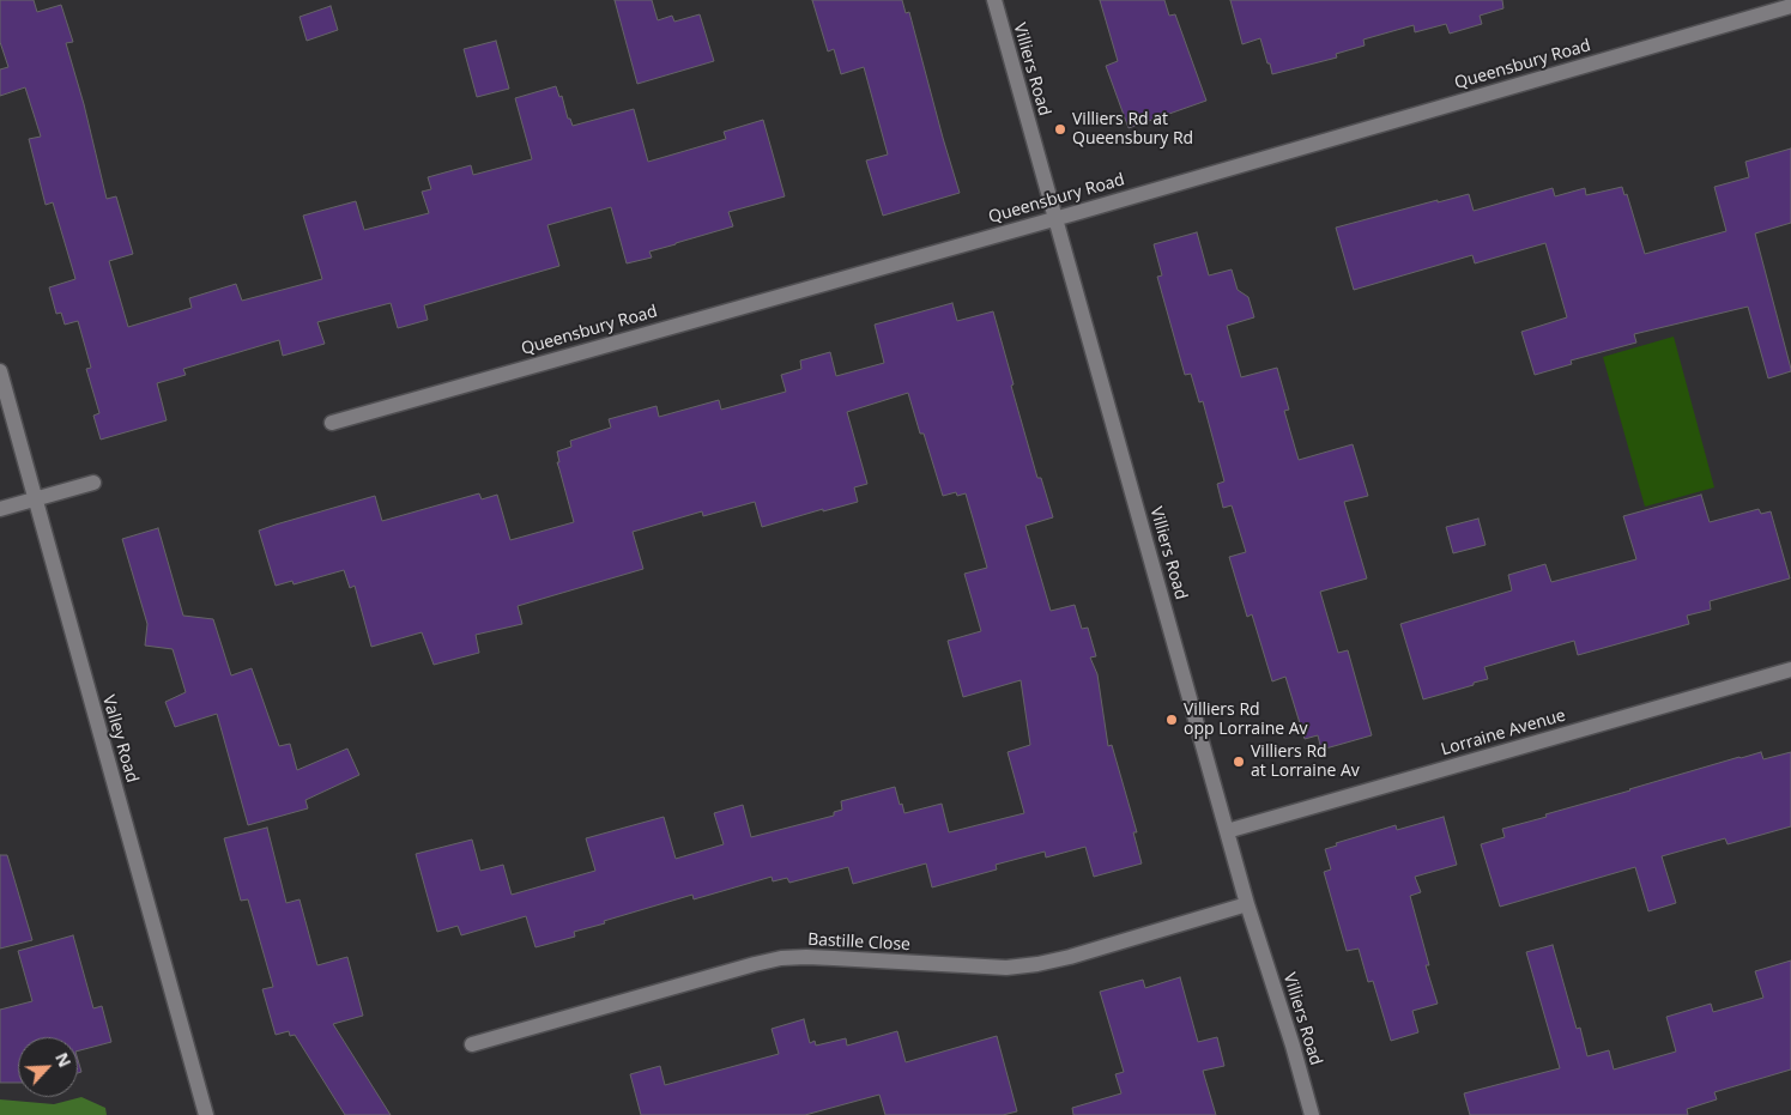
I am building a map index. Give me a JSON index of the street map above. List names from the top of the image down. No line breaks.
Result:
{"streets":{"street":["Queensbury Road","Villiers Road","Lorraine Avenue","Valley Road","Bastille Close"]},"crossings":[["Queensbury Road","Villiers Road"],["Villiers Road","Lorraine Avenue"],["Villiers Road","Bastille Close"]],"places":["Villiers Rd at Queensbury Rd","Villiers Rd opp Lorraine Av","Villiers Rd at Lorraine Av"],"north":"top right"}
